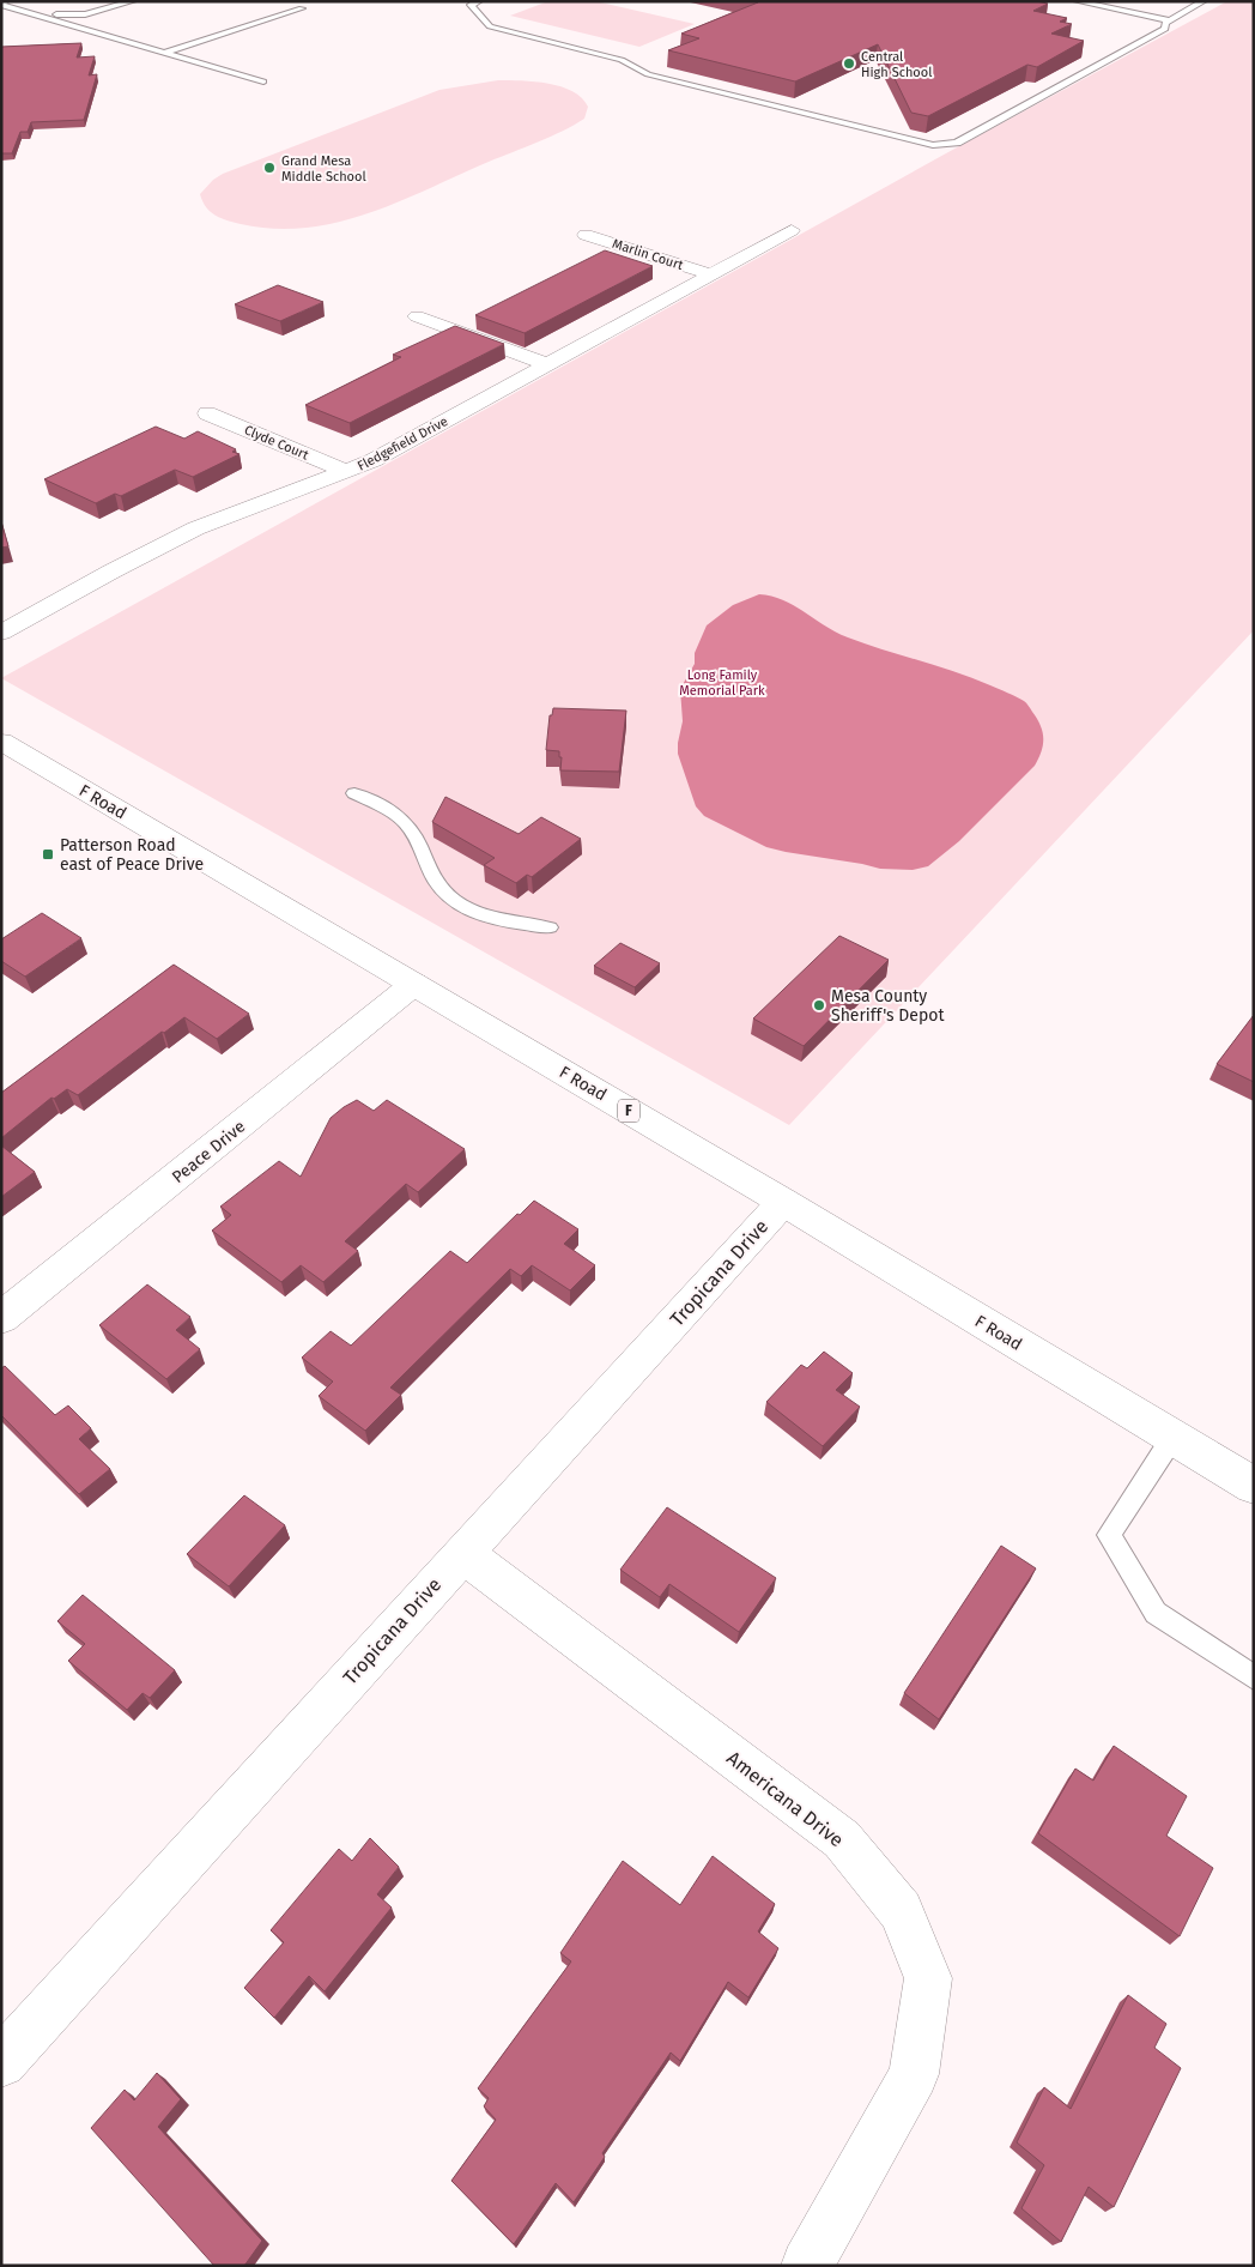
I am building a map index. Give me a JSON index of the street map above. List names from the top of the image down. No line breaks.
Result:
{"streets":{"street":["Marlin Court","Clyde Court","Fledgefield Drive","F Road","F","Peace Drive","Tropicana Drive","Americana Drive"]},"crossings":[["Marlin Court","Fledgefield Drive"],["Clyde Court","Fledgefield Drive"],["F Road","Peace Drive"],["F Road","Tropicana Drive"],["Tropicana Drive","Americana Drive"]],"parks":["Long Family Memorial Park"],"places":{"other":["Central High School","Grand Mesa Middle School","Mesa County Sheriff's Depot"],"transit":["Patterson Road east of Peace Drive"]}}
